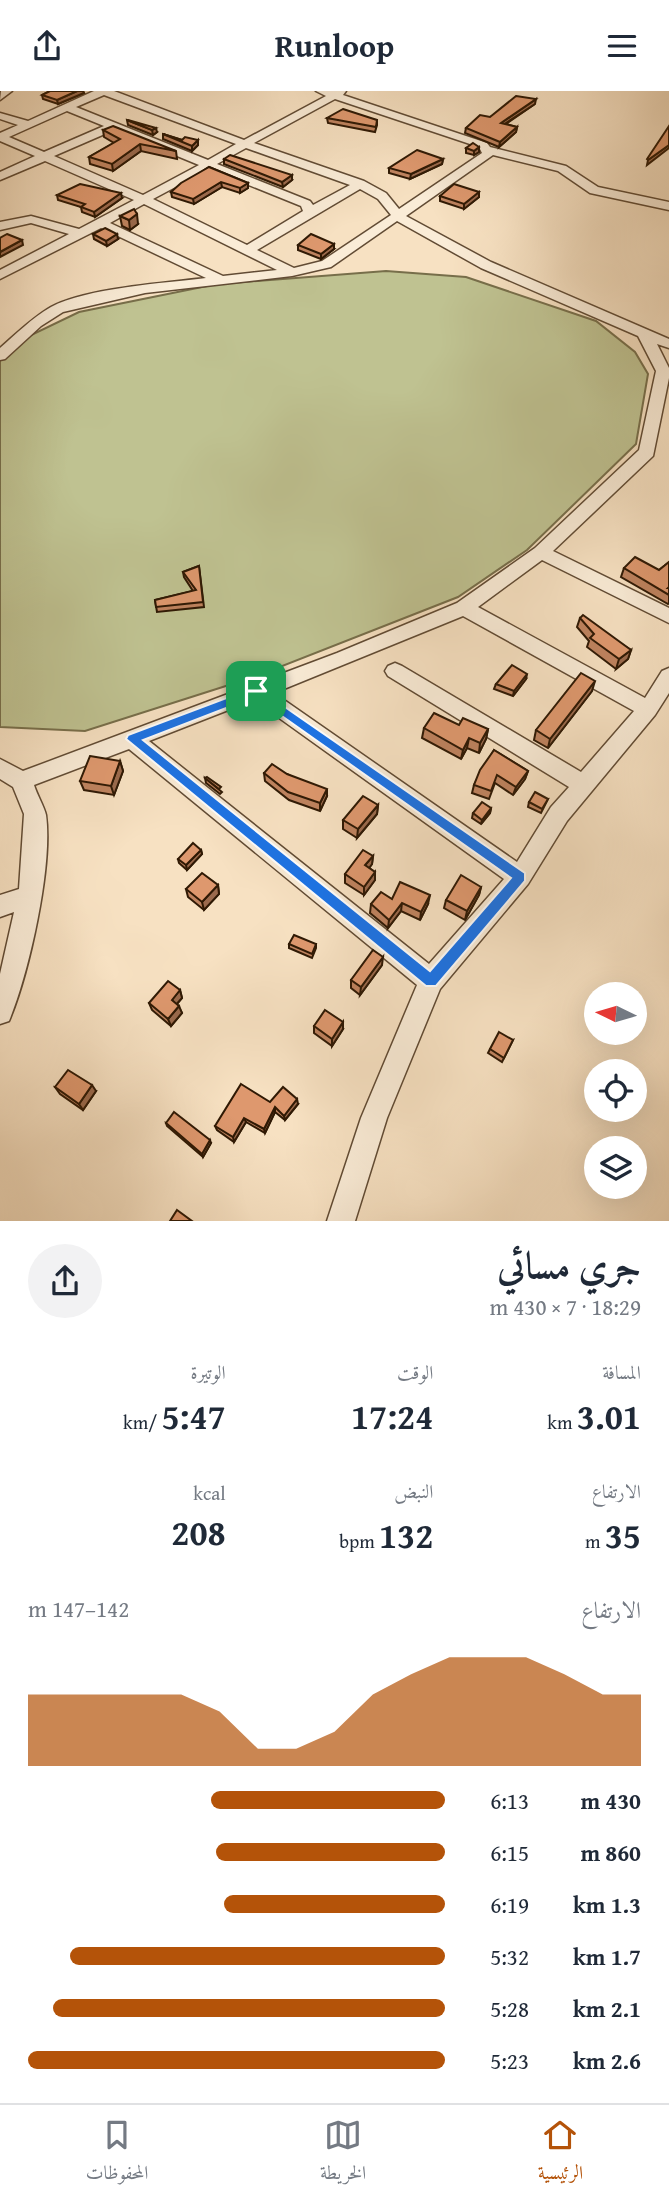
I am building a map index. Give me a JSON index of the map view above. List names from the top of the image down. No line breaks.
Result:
{"north":"left","page":{"header":"Runloop","heading":["جري مسائي","18:29 · 7 × 430 m"],"stats":[["المسافة","3.01 km"],["الوقت","17:24"],["الوتيرة","5:47 /km"],["الارتفاع","35 m"],["النبض","132 bpm"],["kcal","208"]],"chart":["الارتفاع","142–147 m"],"list":[{"name":"430 m","note":"6:13"},{"name":"860 m","note":"6:15"},{"name":"1.3 km","note":"6:19"},{"name":"1.7 km","note":"5:32"},{"name":"2.1 km","note":"5:28"},{"name":"2.6 km","note":"5:23"}],"tabs":["الرئيسية","الخريطة","المحفوظات"]}}
